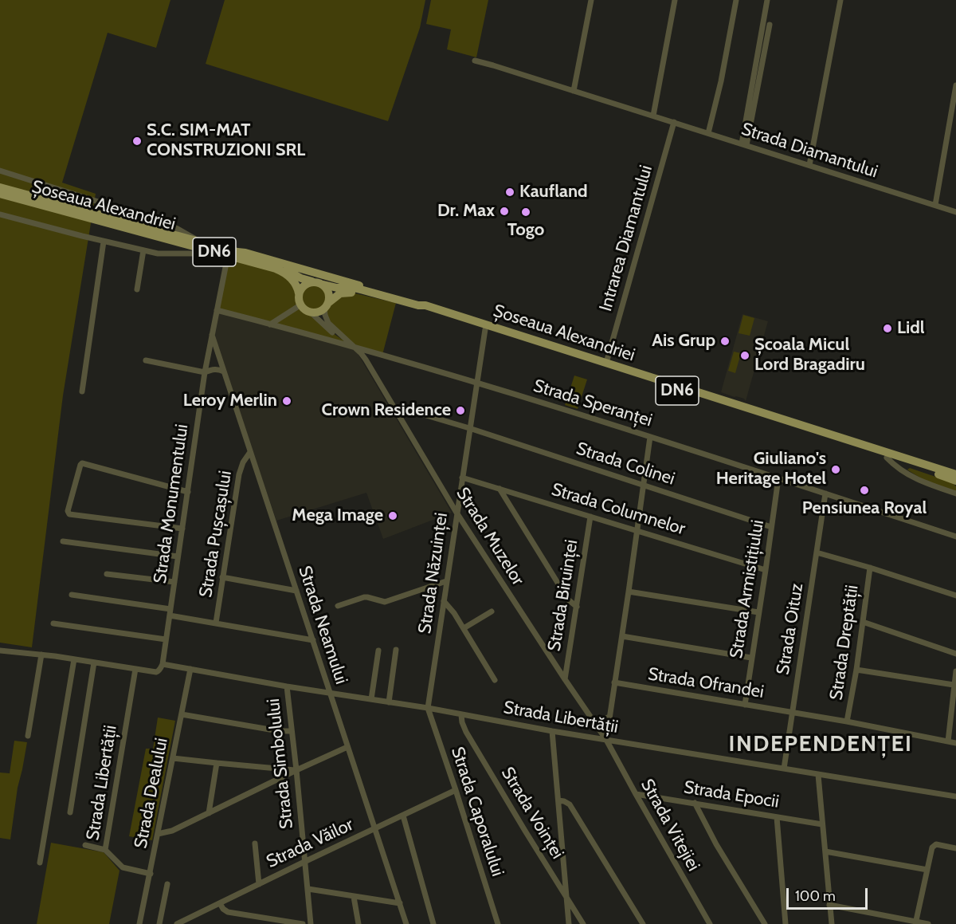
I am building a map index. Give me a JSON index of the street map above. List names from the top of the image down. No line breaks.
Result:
{"streets":{"main road":["Șoseaua Alexandriei","DN6"],"street":["Strada Diamantului","Intrarea Diamantului","Strada Speranței","Strada Colinei","Strada Monumentului","Strada Columnelor","Strada Pușcașului","Strada Muzelor","Strada Năzuinței","Strada Armistițiului","Strada Biruinței","Strada Neamului","Strada Oituz","Strada Dreptății","Strada Ofrandei","Strada Libertății","Strada Simbolului","Strada Dealului","Strada Epocii","Strada Caporalului","Strada Voinței","Strada Vitejiei","Strada Văilor"]},"crossings":[["Strada Diamantului","Intrarea Diamantului"],["Șoseaua Alexandriei","Intrarea Diamantului"],["Șoseaua Alexandriei","DN6"],["Șoseaua Alexandriei","Strada Monumentului"],["Șoseaua Alexandriei","Strada Năzuinței"],["Strada Speranței","Strada Monumentului"],["Strada Speranței","Strada Muzelor"],["Strada Speranței","Strada Năzuinței"],["Strada Speranței","Strada Armistițiului"],["Strada Speranței","Strada Oituz"],["Strada Colinei","Strada Muzelor"],["Strada Colinei","Strada Năzuinței"],["Strada Colinei","Strada Armistițiului"],["Strada Monumentului","Strada Neamului"],["Strada Monumentului","Strada Libertății"],["Strada Columnelor","Strada Năzuinței"],["Strada Columnelor","Strada Armistițiului"],["Strada Columnelor","Strada Biruinței"],["Strada Pușcașului","Strada Neamului"],["Strada Muzelor","Strada Năzuinței"],["Strada Muzelor","Strada Biruinței"],["Strada Muzelor","Strada Libertății"],["Strada Muzelor","Strada Vitejiei"],["Strada Năzuinței","Strada Libertății"],["Strada Năzuinței","Strada Caporalului"],["Strada Armistițiului","Strada Ofrandei"],["Strada Neamului","Strada Libertății"],["Strada Neamului","Strada Văilor"],["Strada Oituz","Strada Ofrandei"],["Strada Oituz","Strada Libertății"],["Strada Dreptății","Strada Ofrandei"],["Strada Libertății","Strada Simbolului"],["Strada Libertății","Strada Dealului"],["Strada Libertății","Strada Caporalului"],["Strada Libertății","Strada Voinței"],["Strada Libertății","Strada Vitejiei"],["Strada Simbolului","Strada Văilor"],["Strada Epocii","Strada Vitejiei"],["Strada Caporalului","Strada Văilor"]],"districts":["INDEPENDENȚEI"],"places":["S.C. SIM-MAT CONSTRUZIONI SRL","Kaufland","Dr. Max","Togo","Lidl","Ais Grup","Școala Micul Lord Bragadiru","Leroy Merlin","Crown Residence","Giuliano's Heritage Hotel","Pensiunea Royal","Mega Image"],"scale_bar":"100 m"}
